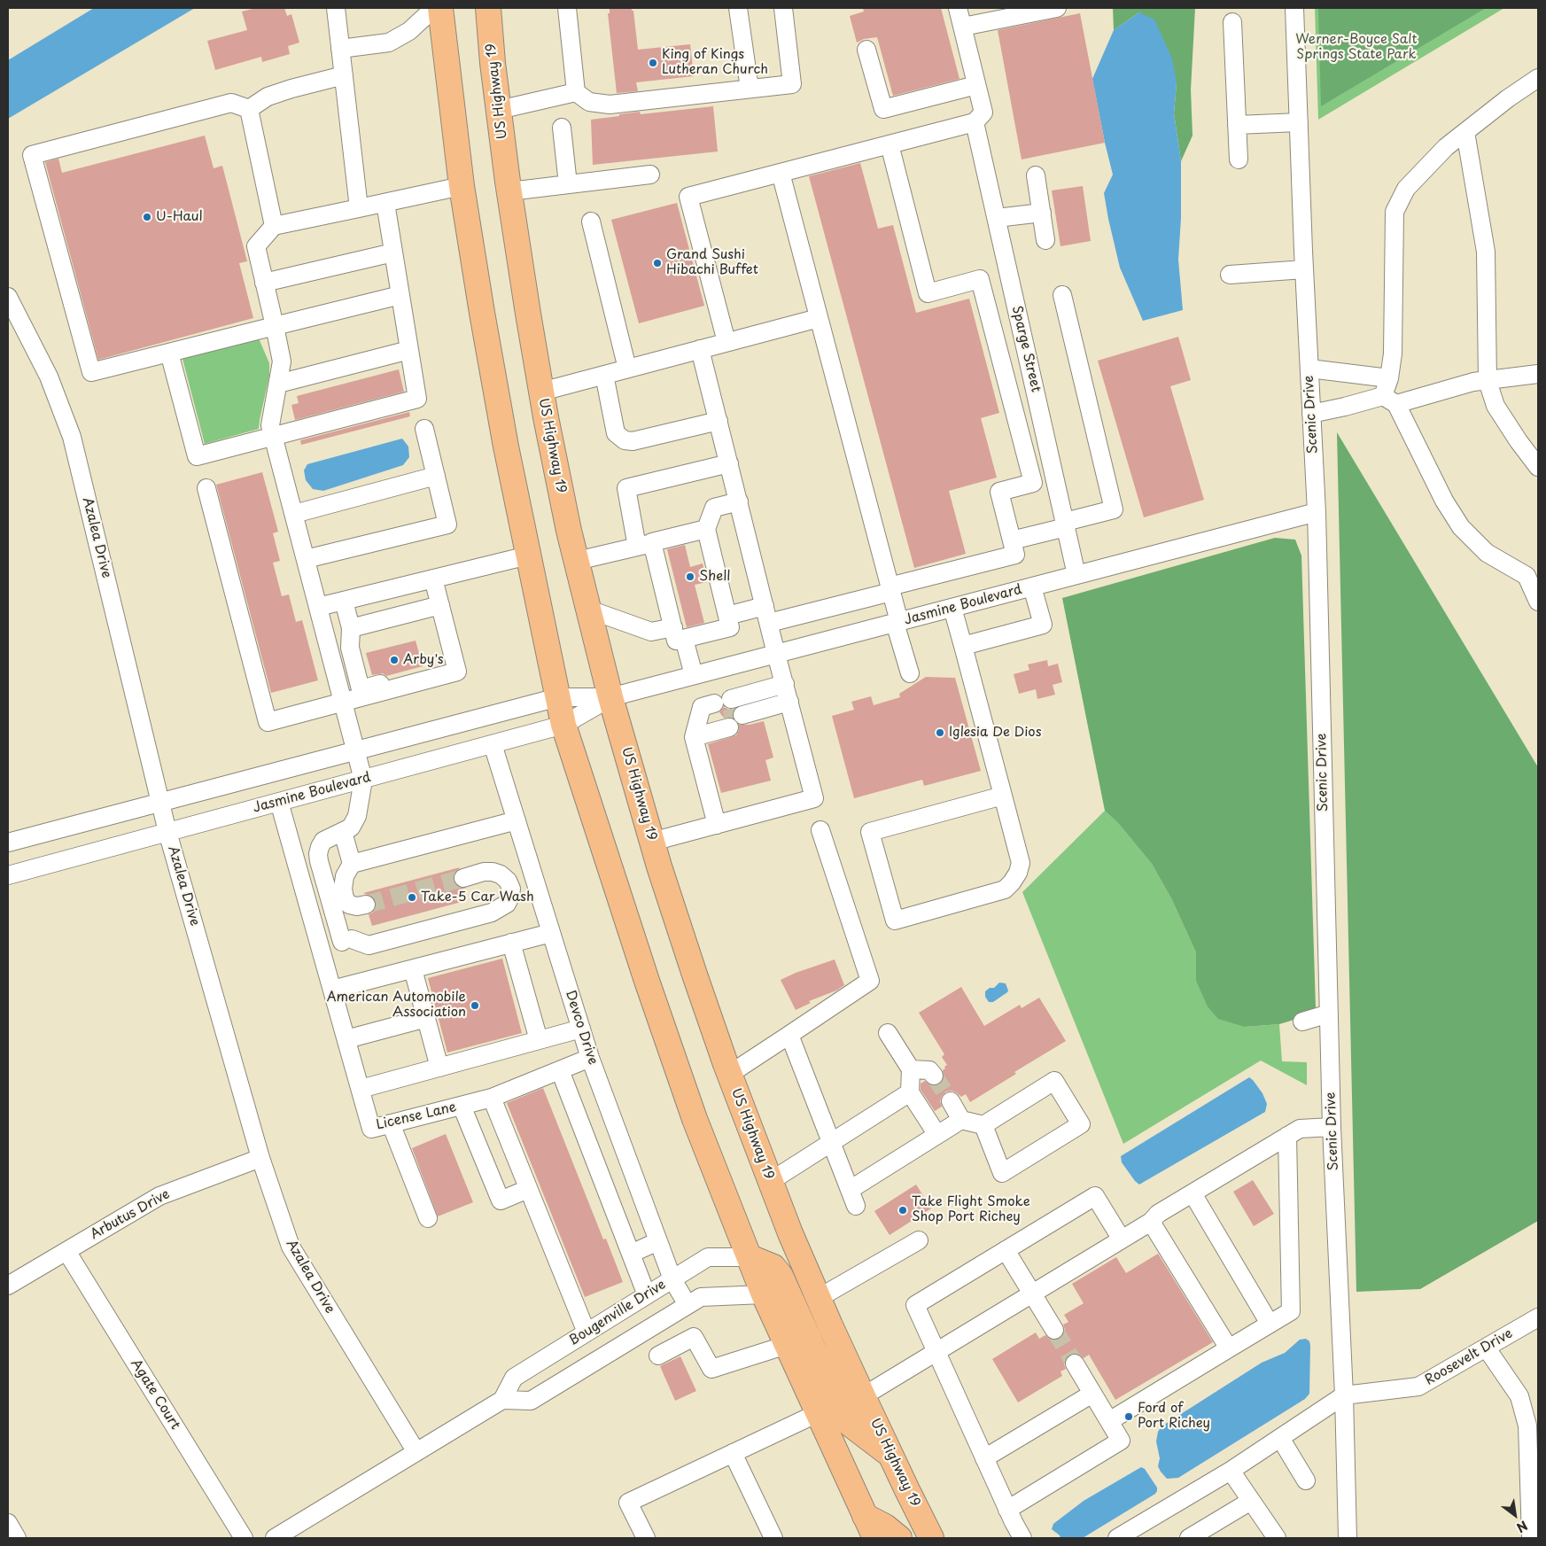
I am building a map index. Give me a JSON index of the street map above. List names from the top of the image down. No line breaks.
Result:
{"streets":{"highway":["US Highway 19"],"street":["Sparge Street","Scenic Drive","Azalea Drive","Jasmine Boulevard","Devco Drive","License Lane","Arbutus Drive","Bougenville Drive","Roosevelt Drive","Agate Court"]},"crossings":[["US Highway 19","Jasmine Boulevard"],["Sparge Street","Jasmine Boulevard"],["Scenic Drive","Jasmine Boulevard"],["Scenic Drive","Roosevelt Drive"],["Azalea Drive","Jasmine Boulevard"],["Azalea Drive","Arbutus Drive"],["Jasmine Boulevard","Devco Drive"],["Jasmine Boulevard","License Lane"],["Devco Drive","License Lane"],["Devco Drive","Bougenville Drive"],["Arbutus Drive","Agate Court"]],"parks":["Werner-Boyce Salt Springs State Park"],"places":["King of Kings Lutheran Church","U-Haul","Grand Sushi Hibachi Buffet","Shell","Arby's","Iglesia De Dios","Take-5 Car Wash","American Automobile Association","Take Flight Smoke Shop Port Richey","Ford of Port Richey"],"north":"bottom right"}
